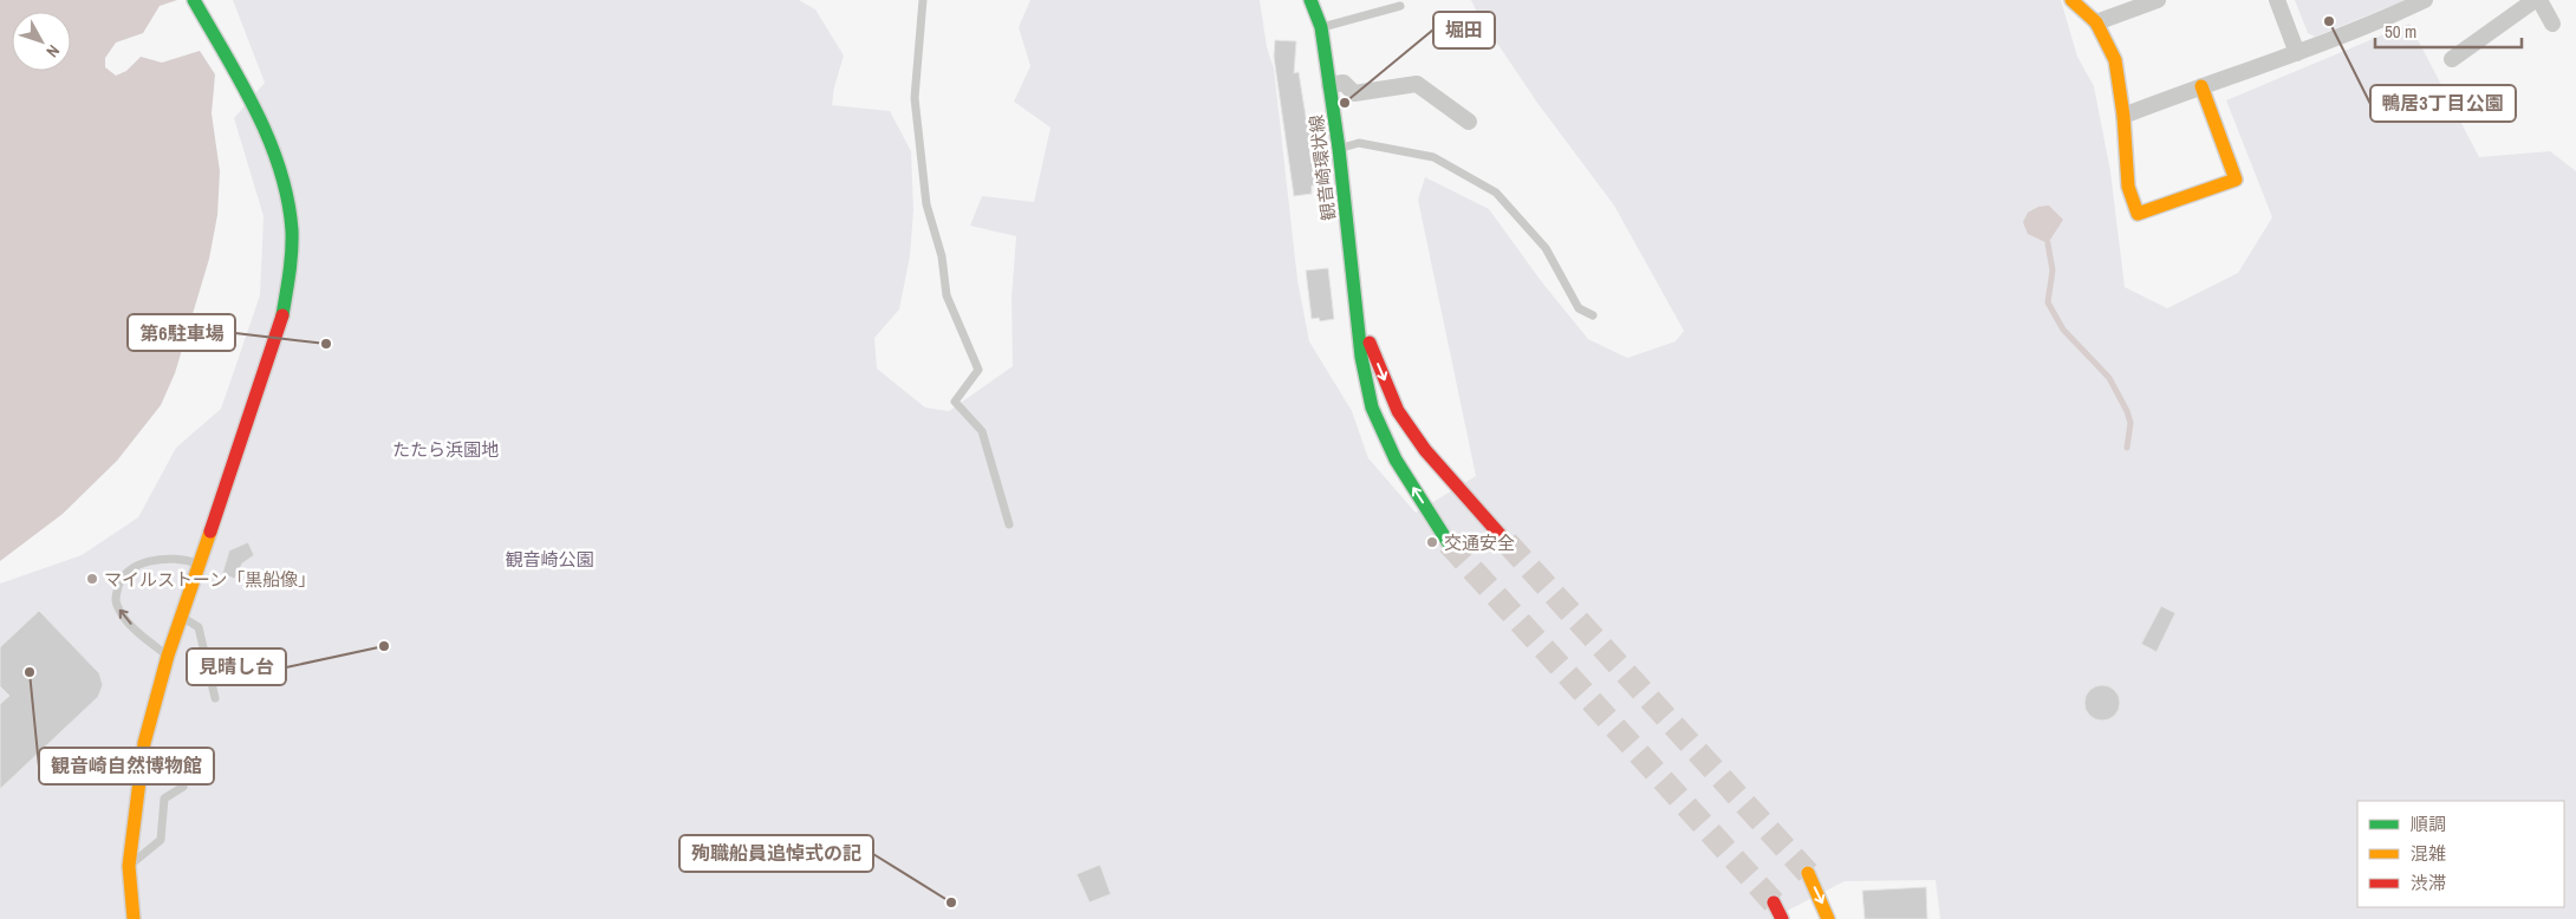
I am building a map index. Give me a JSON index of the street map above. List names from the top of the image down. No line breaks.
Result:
{"streets":{"street":["観音崎環状線"]},"parks":["たたら浜園地","観音崎公園"],"places":["鴨居3丁目公園","堀田","第6駐車場","交通安全","マイルストーン「黒船像」","見晴し台","観音崎自然博物館","殉職船員追悼式の記"],"legend":["順調","混雑","渋滞"],"scale_bar":"50 m","north":"bottom right"}
